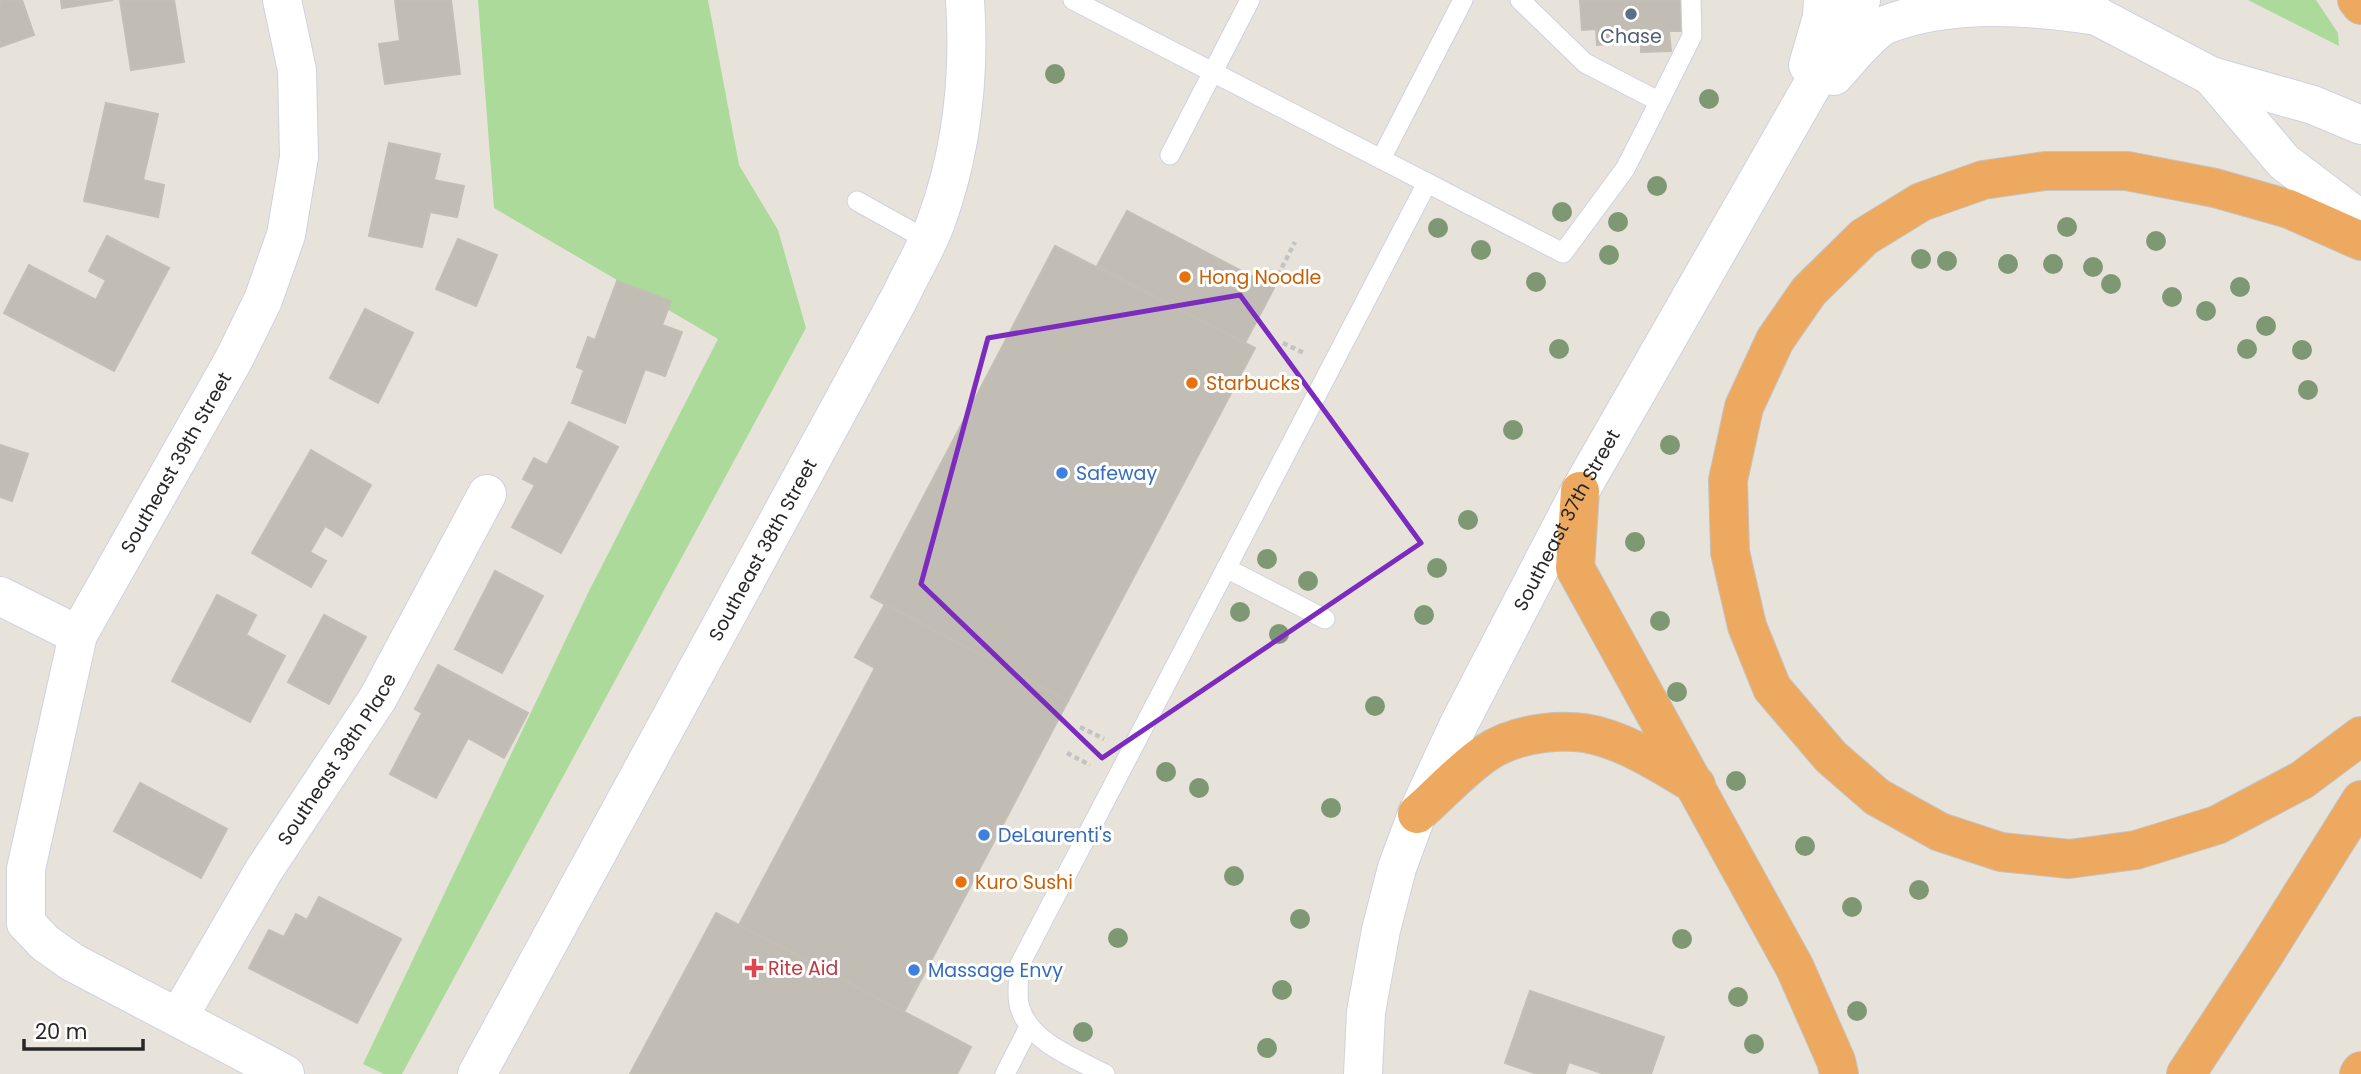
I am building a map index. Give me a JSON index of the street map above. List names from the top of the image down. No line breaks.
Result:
{"streets":{"street":["Southeast 39th Street","Southeast 37th Street","Southeast 38th Street","Southeast 38th Place"]},"places":{"other":["Chase","Hong Noodle","Starbucks","Safeway","DeLaurenti's","Kuro Sushi","Massage Envy"],"health":["Rite Aid"]},"scale_bar":"20 m"}
